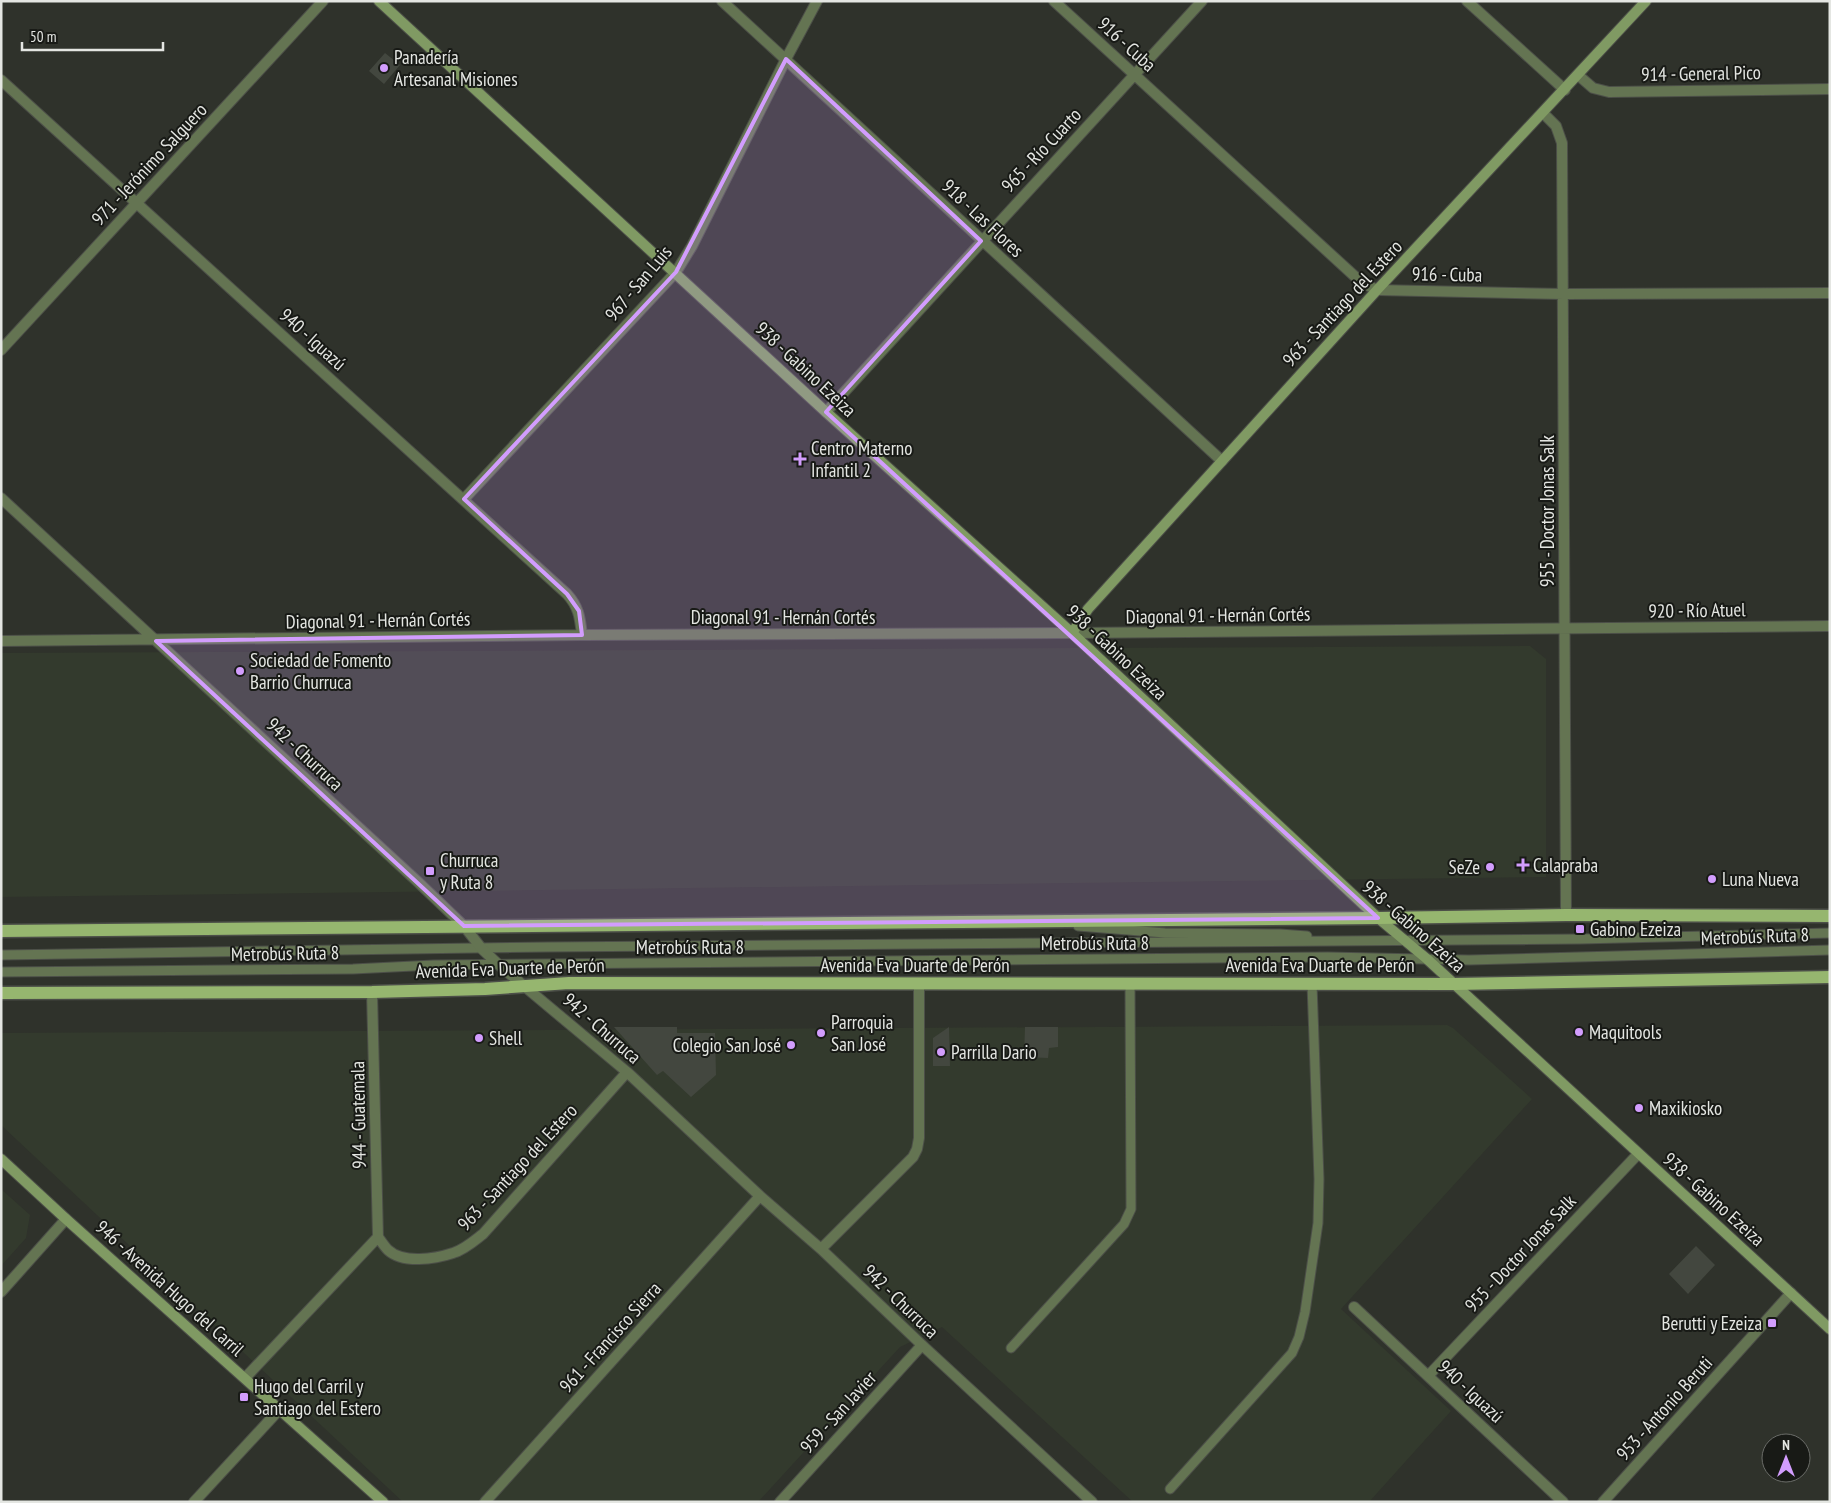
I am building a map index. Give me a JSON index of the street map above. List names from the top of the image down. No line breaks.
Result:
{"streets":{"main road":["Avenida Eva Duarte de Perón"],"street":["916 - Cuba","914 - General Pico","965 - Río Cuarto","971 - Jerónimo Salguero","918 - Las Flores","967 - San Luis","963 - Santiago del Estero","940 - Iguazú","938 - Gabino Ezeiza","955 - Doctor Jonas Salk","920 - Río Atuel","Diagonal 91 - Hernán Cortés","942 - Churruca","944 - Guatemala","946 - Avenida Hugo del Carril","961 - Francisco Sierra","953 - Antonio Beruti","959 - San Javier"],"lane":["Metrobús Ruta 8"]},"crossings":[["916 - Cuba","965 - Río Cuarto"],["916 - Cuba","963 - Santiago del Estero"],["916 - Cuba","955 - Doctor Jonas Salk"],["914 - General Pico","963 - Santiago del Estero"],["965 - Río Cuarto","918 - Las Flores"],["965 - Río Cuarto","938 - Gabino Ezeiza"],["971 - Jerónimo Salguero","940 - Iguazú"],["918 - Las Flores","967 - San Luis"],["918 - Las Flores","963 - Santiago del Estero"],["967 - San Luis","940 - Iguazú"],["967 - San Luis","938 - Gabino Ezeiza"],["963 - Santiago del Estero","938 - Gabino Ezeiza"],["963 - Santiago del Estero","955 - Doctor Jonas Salk"],["963 - Santiago del Estero","Diagonal 91 - Hernán Cortés"],["963 - Santiago del Estero","942 - Churruca"],["963 - Santiago del Estero","944 - Guatemala"],["940 - Iguazú","955 - Doctor Jonas Salk"],["940 - Iguazú","Diagonal 91 - Hernán Cortés"],["938 - Gabino Ezeiza","955 - Doctor Jonas Salk"],["938 - Gabino Ezeiza","Diagonal 91 - Hernán Cortés"],["938 - Gabino Ezeiza","Metrobús Ruta 8"],["938 - Gabino Ezeiza","Avenida Eva Duarte de Perón"],["938 - Gabino Ezeiza","953 - Antonio Beruti"],["955 - Doctor Jonas Salk","920 - Río Atuel"],["955 - Doctor Jonas Salk","Diagonal 91 - Hernán Cortés"],["920 - Río Atuel","Diagonal 91 - Hernán Cortés"],["Diagonal 91 - Hernán Cortés","942 - Churruca"],["942 - Churruca","Metrobús Ruta 8"],["942 - Churruca","Avenida Eva Duarte de Perón"],["942 - Churruca","961 - Francisco Sierra"],["942 - Churruca","959 - San Javier"],["Avenida Eva Duarte de Perón","944 - Guatemala"]],"places":{"other":["Panadería Artesanal Misiones","Sociedad de Fomento Barrio Churruca","SeZe","Luna Nueva","Maquitools","Parroquia San José","Shell","Colegio San José","Parrilla Dario","Maxikiosko"],"health":["Centro Materno Infantil 2","Calapraba"],"transit":["Churruca y Ruta 8","Gabino Ezeiza","Berutti y Ezeiza","Hugo del Carril y Santiago del Estero"]},"scale_bar":"50 m","north":"top"}
